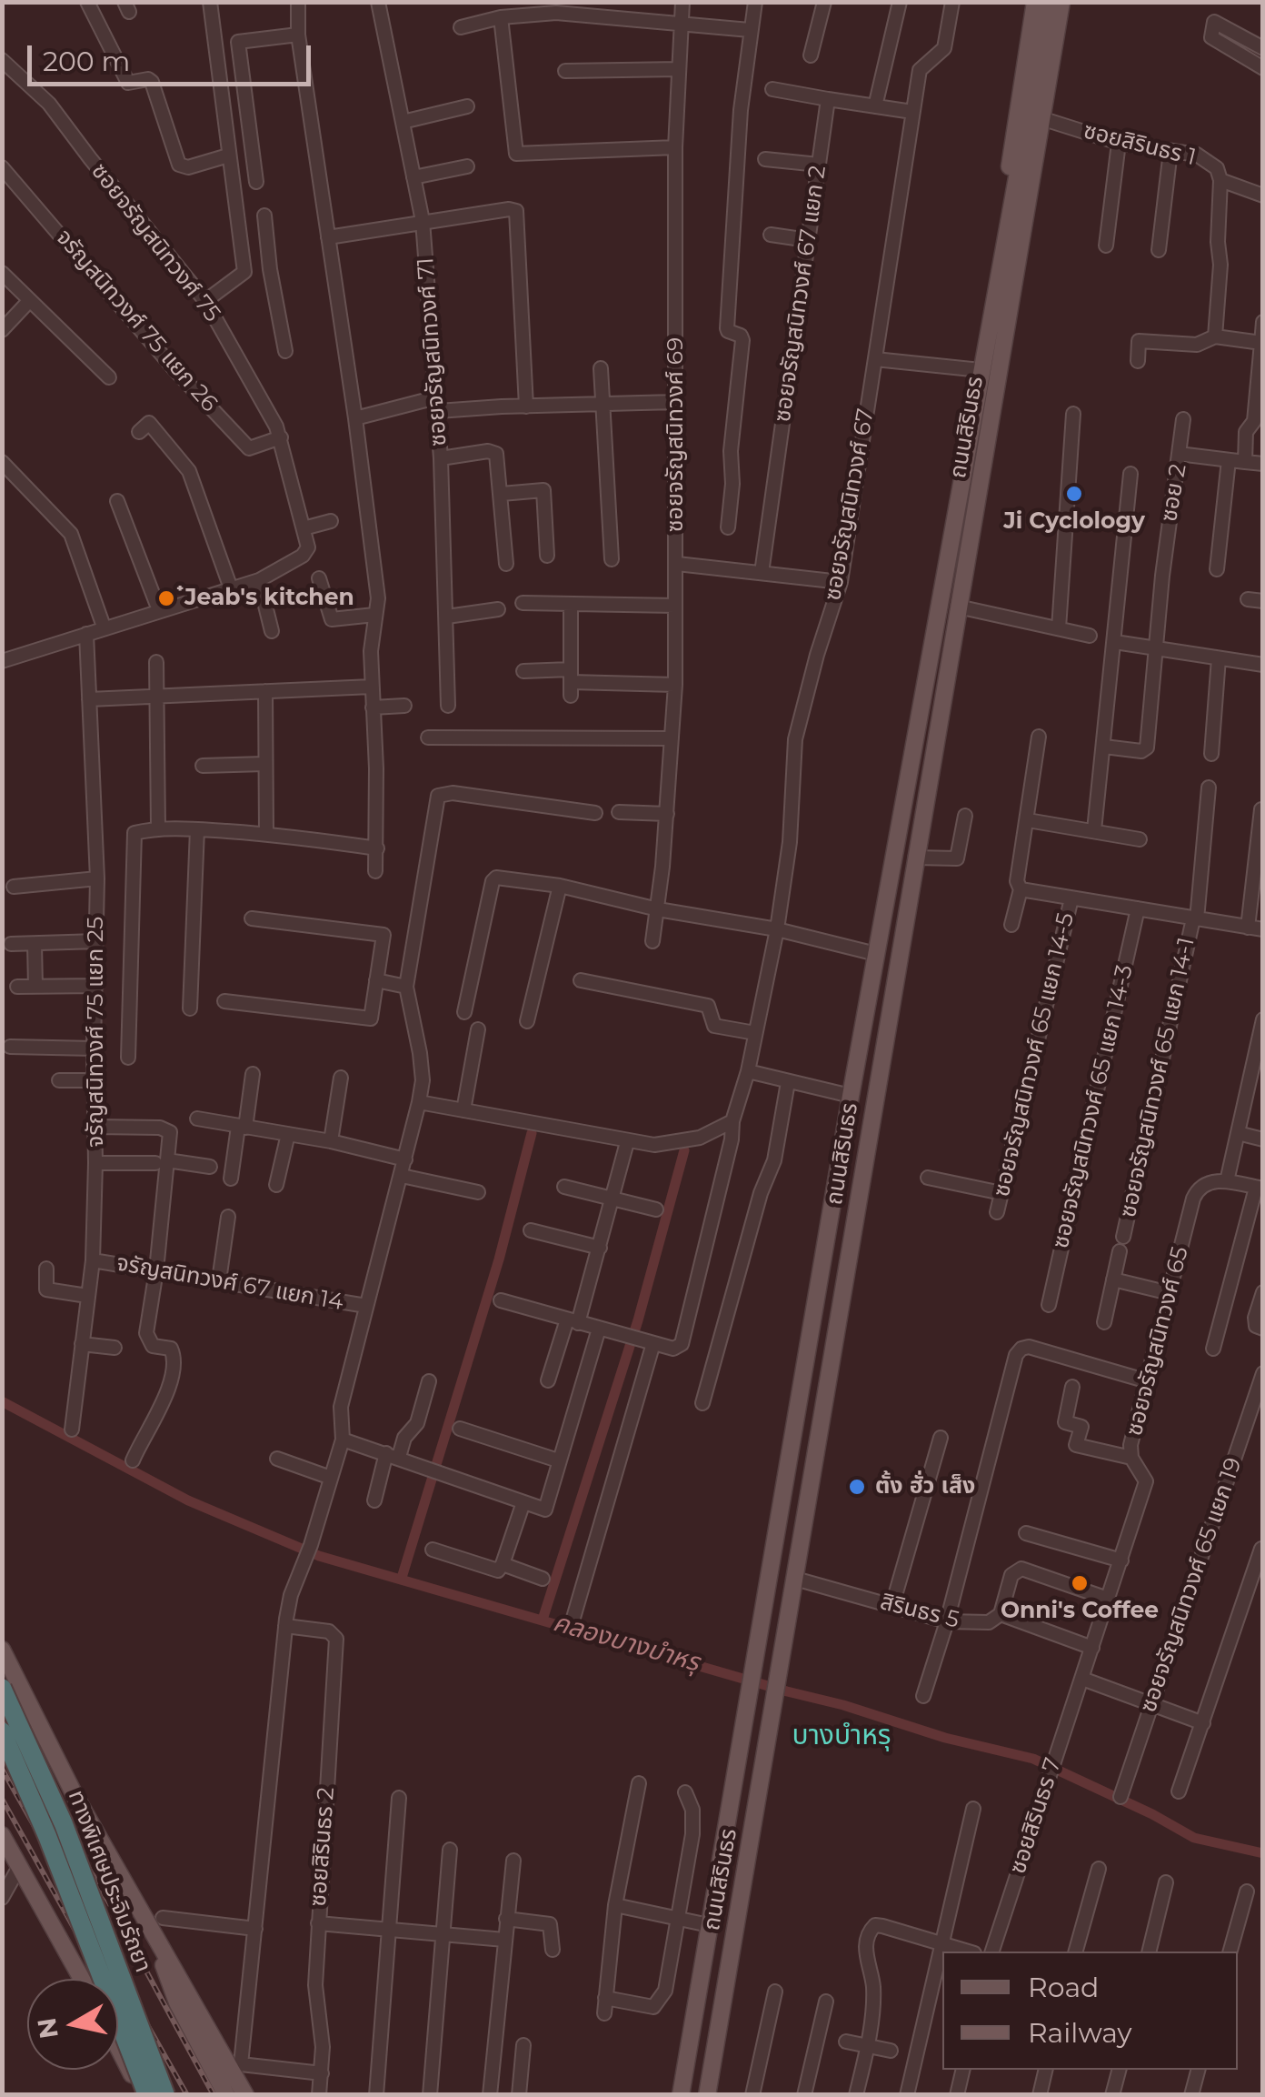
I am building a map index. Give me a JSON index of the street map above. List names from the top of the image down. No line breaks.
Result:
{"streets":{"highway":["ทางพิเศษประจิมรัถยา"],"main road":["ถนนสิรินธร"],"street":["ซอยสิรินธร 1","ซอยจรัญสนิทวงศ์ 75","ซอยจรัญสนิทวงศ์ 67 แยก 2","จรัญสนิทวงศ์ 75 แยก 26","ซอยจรัญสนิทวงศ์ 71","ซอยจรัญสนิทวงศ์ 69","ซอย 2","ซอยจรัญสนิทวงศ์ 67","จรัญสนิทวงศ์ 75 แยก 25","ซอยจรัญสนิทวงศ์ 65 แยก 14-5","ซอยจรัญสนิทวงศ์ 65 แยก 14-1","ซอยจรัญสนิทวงศ์ 65 แยก 14-3","จรัญสนิทวงศ์ 67 แยก 14","ซอยจรัญสนิทวงศ์ 65","ซอยจรัญสนิทวงศ์ 65 แยก 19","สิรินธร 5","ซอยสิรินธร 7","ซอยสิรินธร 2"]},"crossings":[["ซอยสิรินธร 1","ถนนสิรินธร"],["ซอยจรัญสนิทวงศ์ 75","จรัญสนิทวงศ์ 75 แยก 26"],["ถนนสิรินธร","สิรินธร 5"],["จรัญสนิทวงศ์ 75 แยก 25","จรัญสนิทวงศ์ 67 แยก 14"],["ซอยจรัญสนิทวงศ์ 65","ซอยสิรินธร 7"]],"districts":["บางบำหรุ"],"water":["คลองบางบำหรุ"],"places":["Ji Cyclology","๋Jeab's kitchen","ตั้ง ฮั่ว เส็ง","Onni's Coffee"],"legend":["Road","Railway"],"scale_bar":"200 m","north":"left"}
